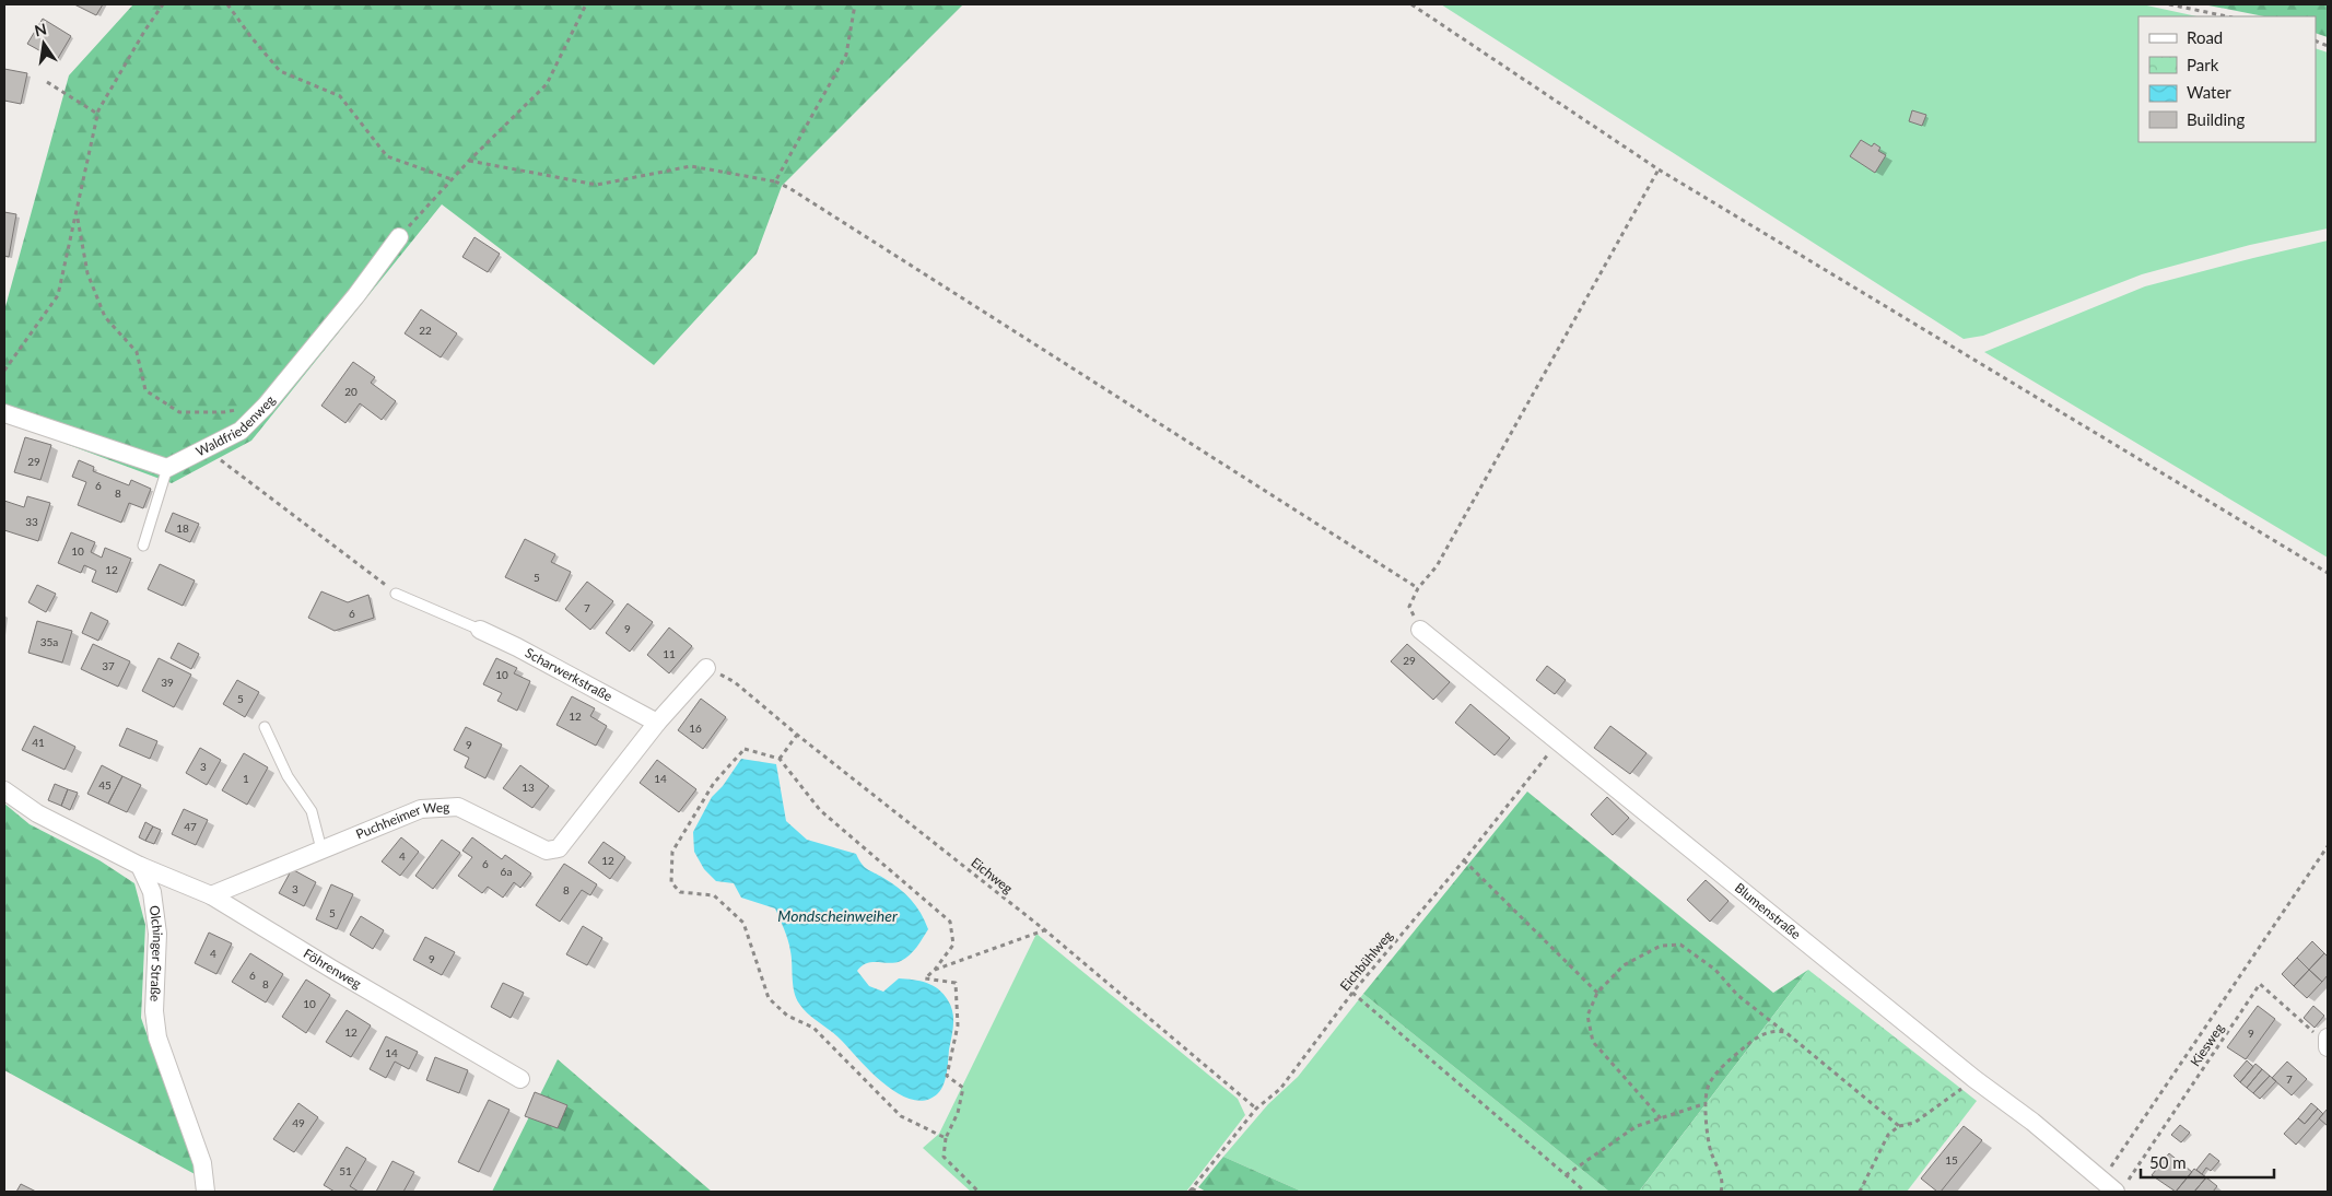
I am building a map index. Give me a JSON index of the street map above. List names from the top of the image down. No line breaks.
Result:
{"streets":{"street":["Waldfriedenweg","Scharwerkstraße","Puchheimer Weg","Blumenstraße","Olchinger Straße","Föhrenweg"],"path":["Eichweg","Eichbühlweg","Kiesweg"]},"crossings":[["Scharwerkstraße","Puchheimer Weg"],["Puchheimer Weg","Eichweg"],["Puchheimer Weg","Föhrenweg"],["Eichweg","Eichbühlweg"],["Blumenstraße","Eichbühlweg"],["Blumenstraße","Kiesweg"],["Olchinger Straße","Föhrenweg"]],"water":["Mondscheinweiher"],"house_numbers":["22","20","29","6","8","33","18","10","12","5","7","6","9","35a","11","29","37","10","39","5","12","16","41","9","3","1","14","45","13","47","4","12","6","6a","3","8","5","4","9","6","8","10","12","9","14","7","49","15","51"],"legend":["Road","Park","Water","Building"],"scale_bar":"50 m","north":"top"}
